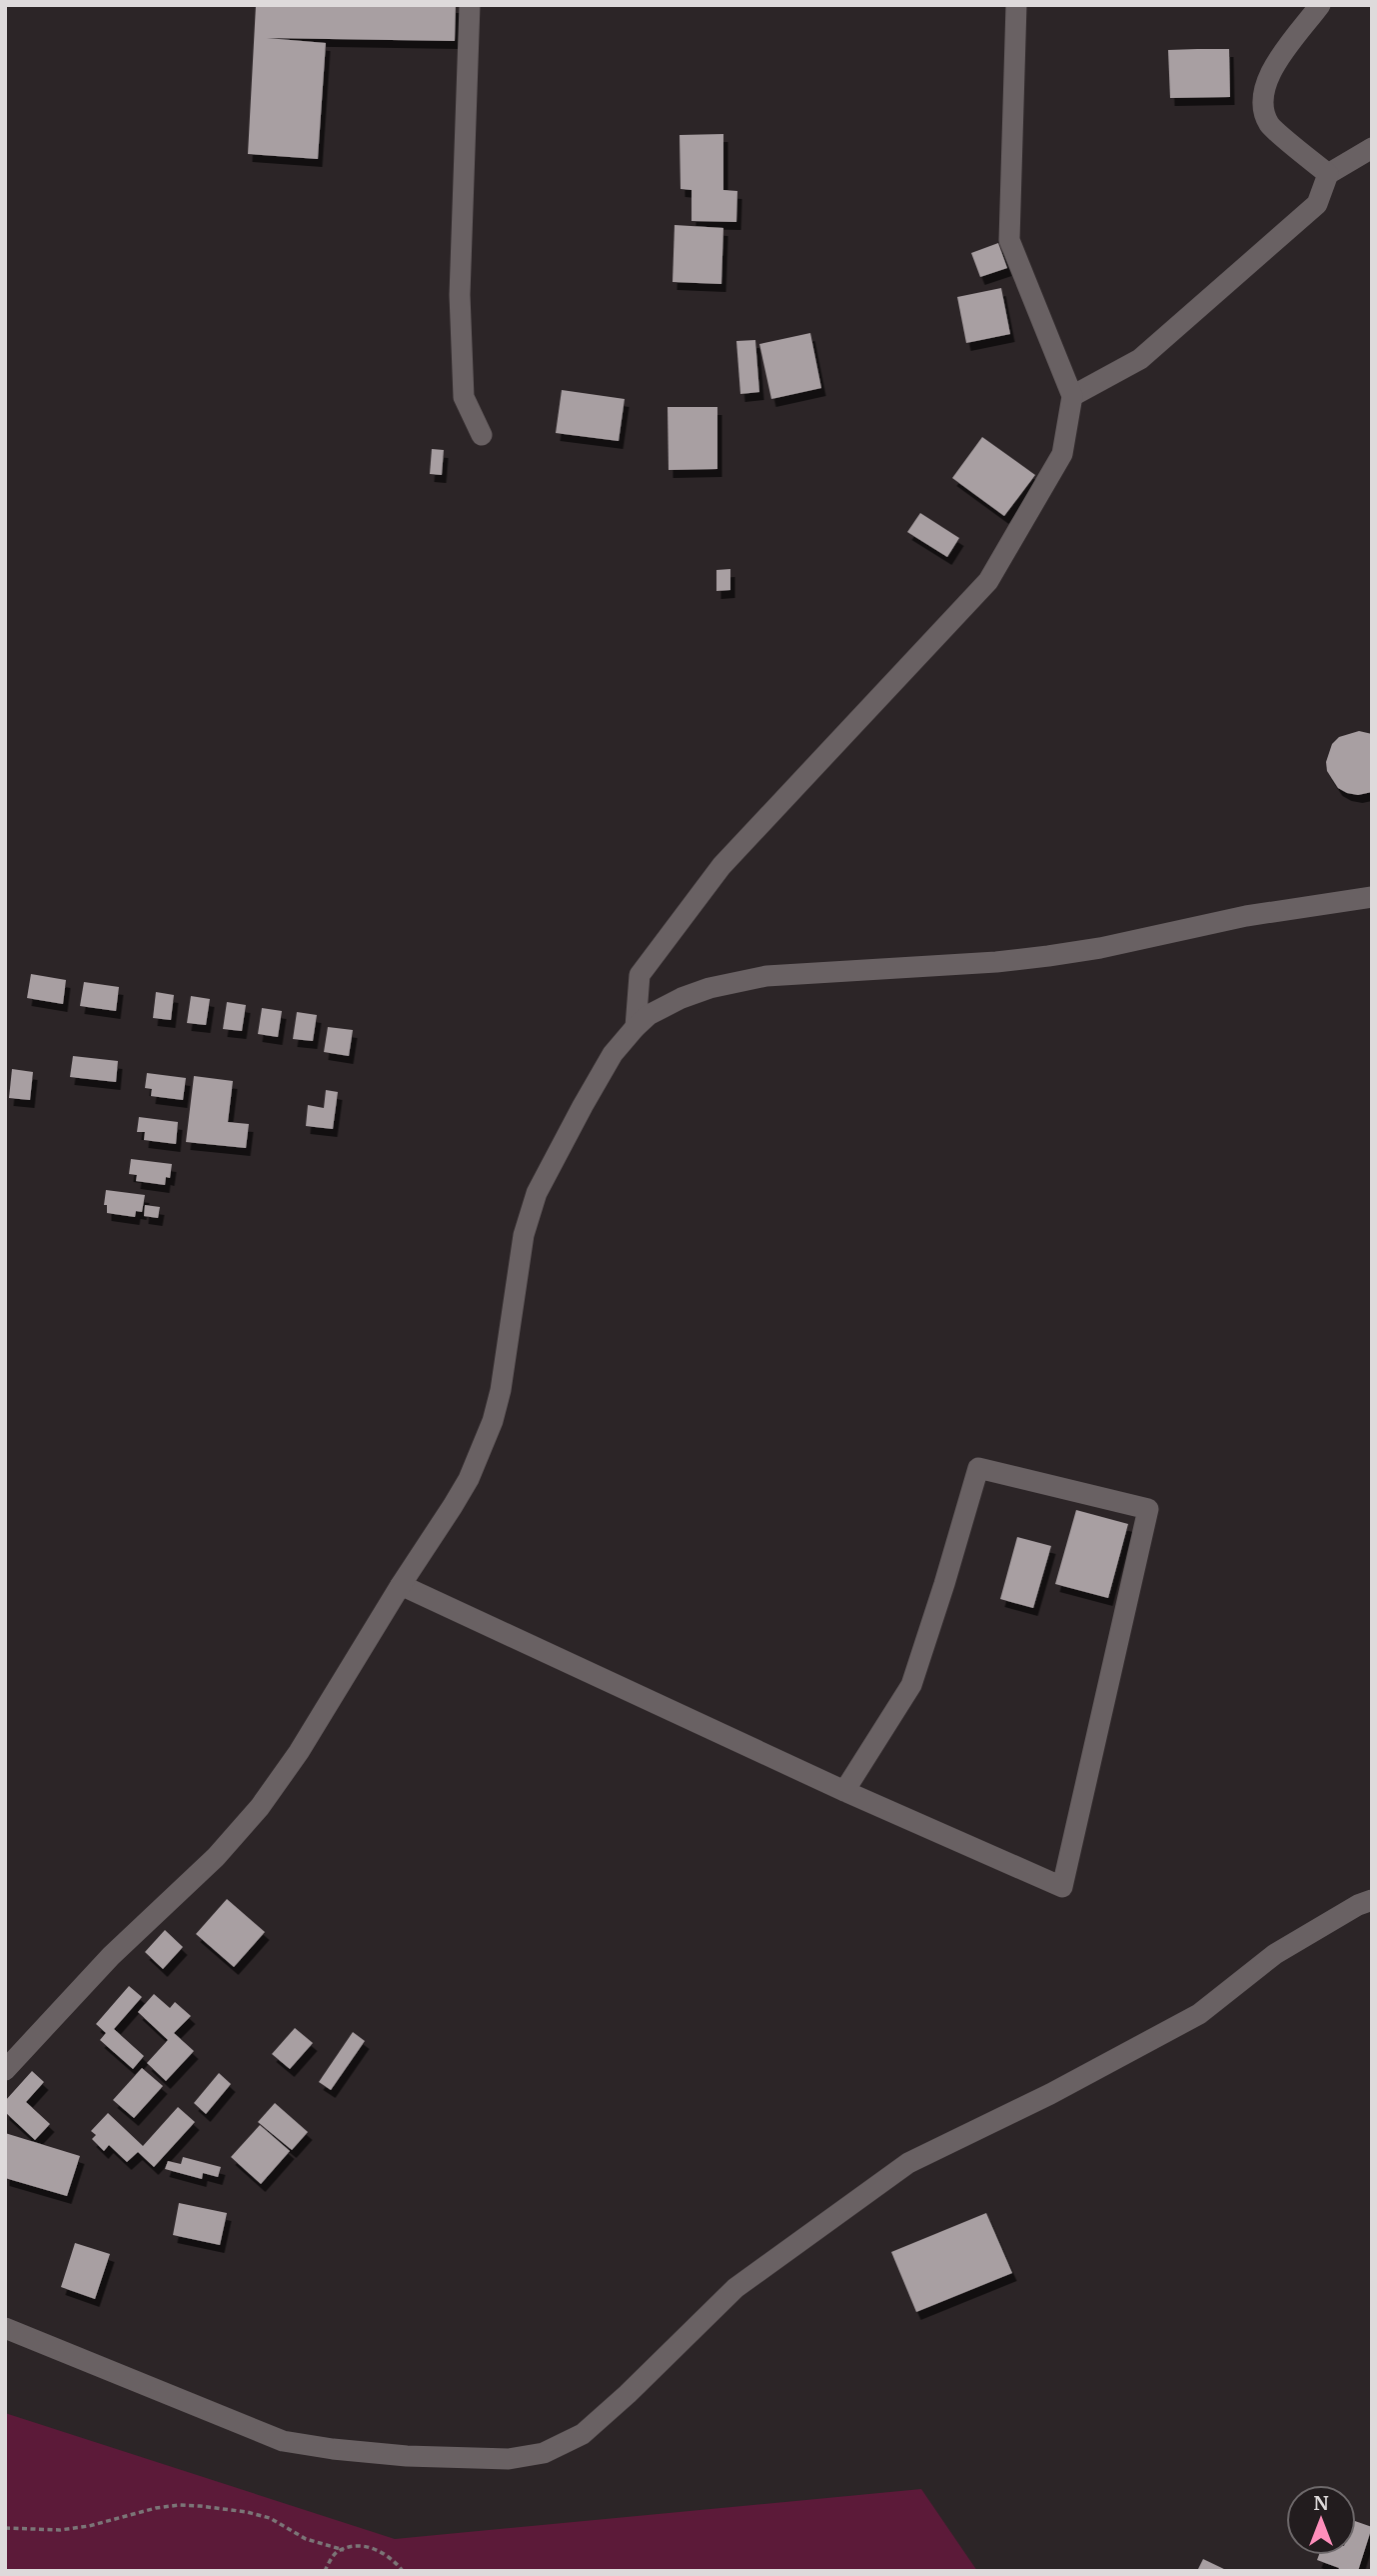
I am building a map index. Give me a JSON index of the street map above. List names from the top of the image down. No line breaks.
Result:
{"north":"top"}
